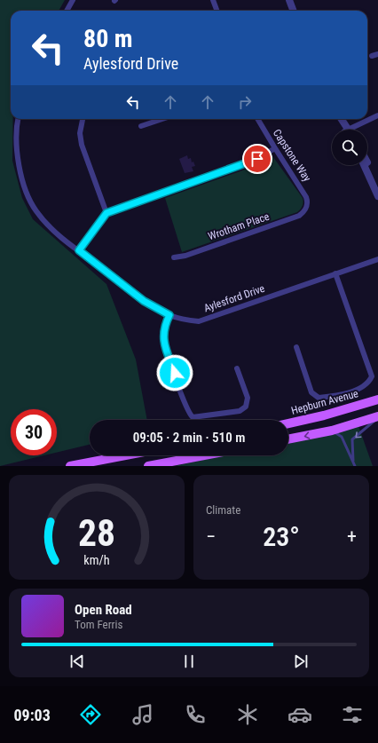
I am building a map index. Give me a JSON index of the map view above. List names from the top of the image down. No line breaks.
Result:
{"streets":{"main road":["Hepburn Avenue"],"street":["Capstone Way","Wrotham Place","Aylesford Drive"]},"crossings":[["Capstone Way","Wrotham Place"]],"page":{"turn":["80 m","Aylesford Drive"],"limit":"30","trip":"09:05 · 2 min · 510 m","tile":"Climate","heat":["−","23°","+"],"song":["Open Road","Tom Ferris"],"tabs":"09:03","gauge":["28","km/h"]}}
